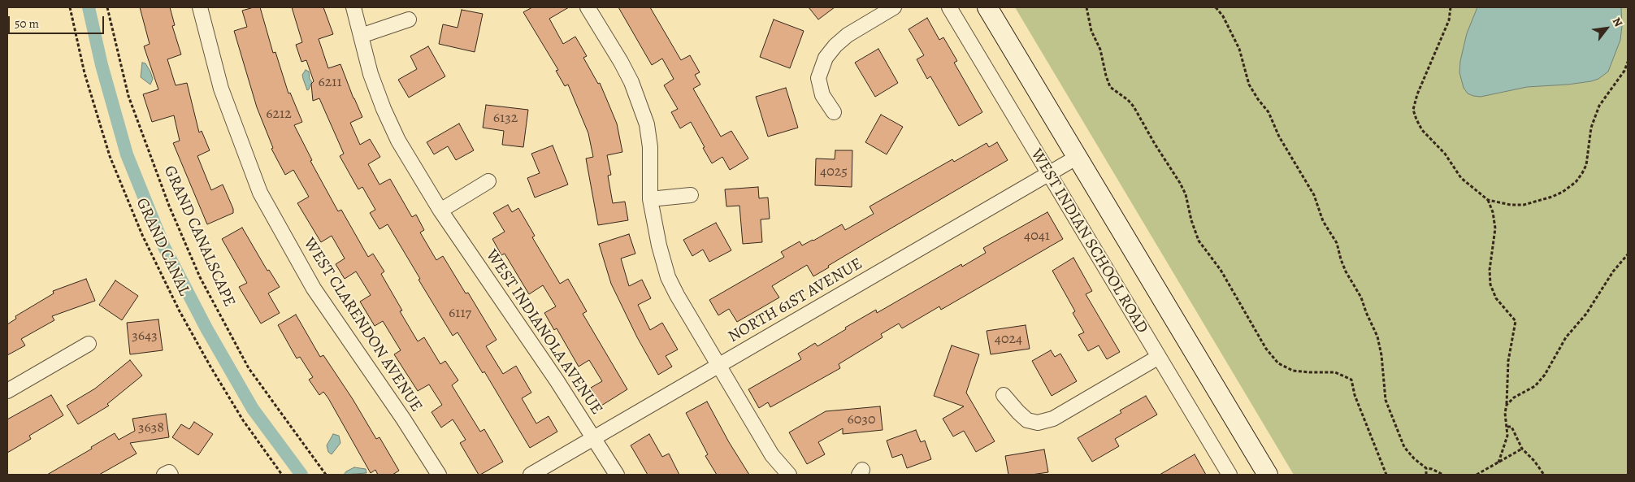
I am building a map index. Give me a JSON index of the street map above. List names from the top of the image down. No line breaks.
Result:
{"streets":{"main road":["WEST INDIAN SCHOOL ROAD"],"street":["NORTH 61ST AVENUE","WEST CLARENDON AVENUE","WEST INDIANOLA AVENUE"],"path":["GRAND CANALSCAPE","GRAND CANAL"]},"crossings":[["WEST INDIAN SCHOOL ROAD","NORTH 61ST AVENUE"],["NORTH 61ST AVENUE","WEST INDIANOLA AVENUE"]],"house_numbers":["6211","6212","6132","4025","4041","6117","3643","4024","6030","3638"],"scale_bar":"50 m","north":"top right"}
